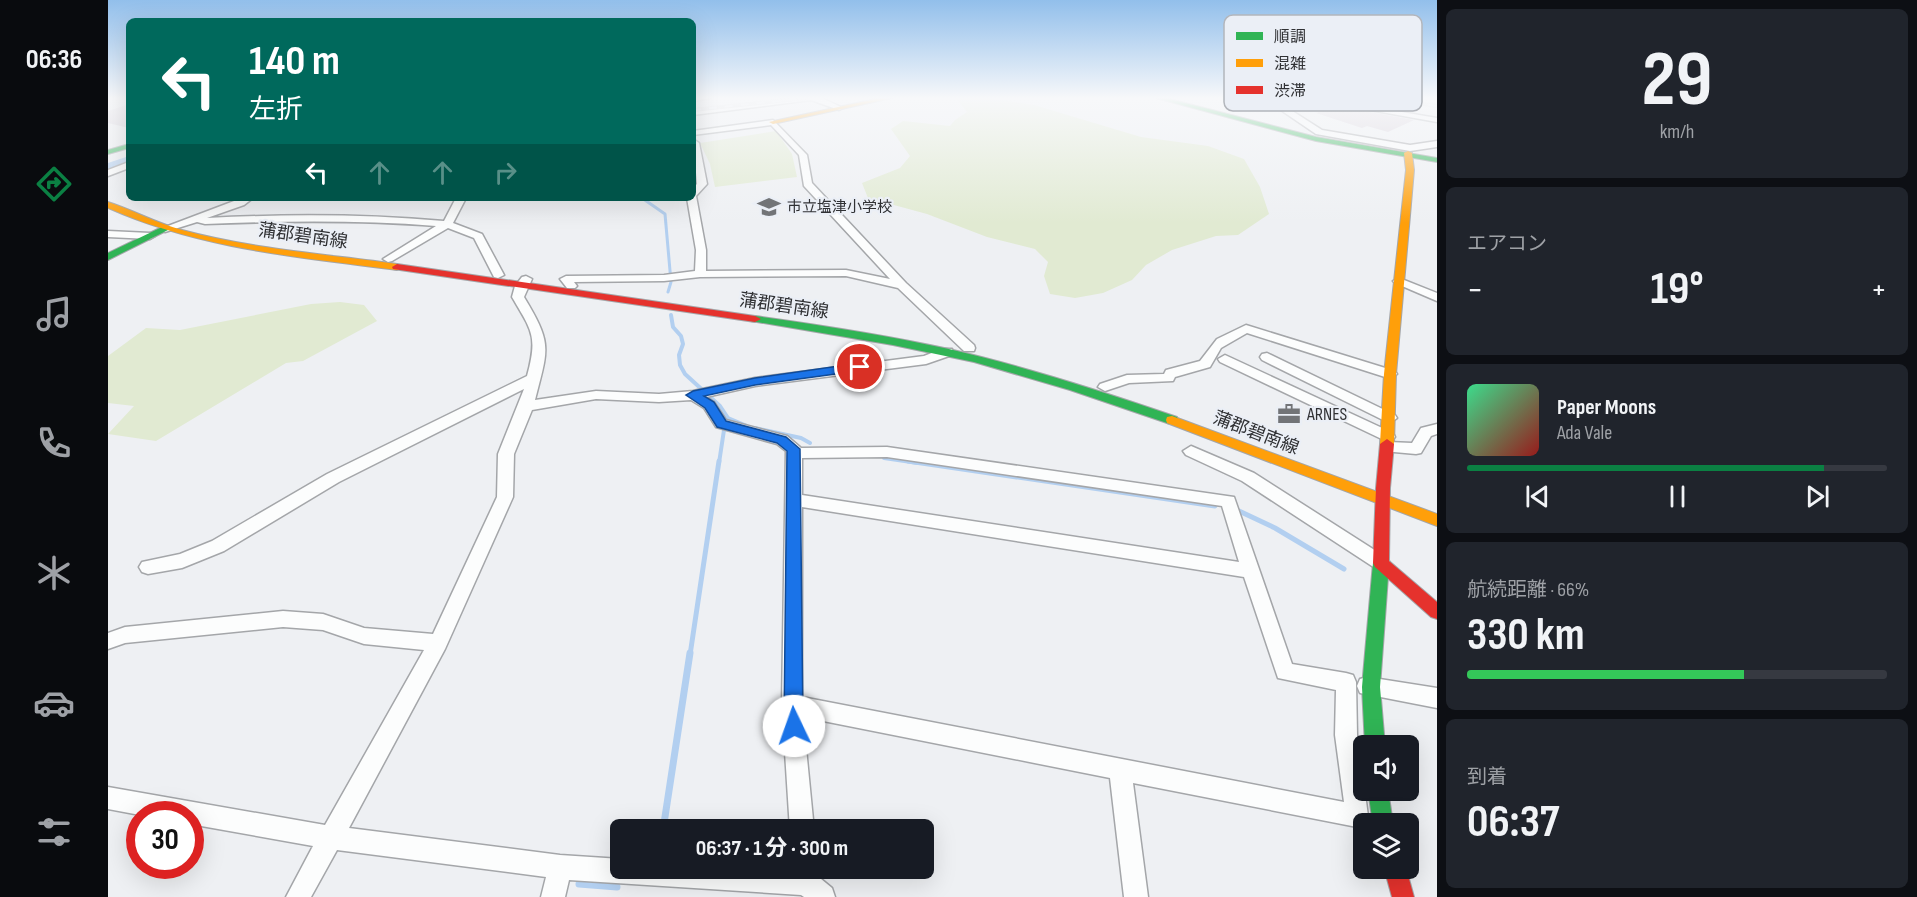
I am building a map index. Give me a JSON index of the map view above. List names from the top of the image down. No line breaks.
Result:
{"streets":{"main road":["蒲郡碧南線"]},"places":{"school or university":["市立塩津小学校"],"office":["ARNES"]},"legend":["順調","混雑","渋滞"],"page":{"tabs":"06:36","tile":[["29","km/h"],"エアコン",["航続距離 · 66%","330 km"],["到着","06:37"]],"turn":["140 m","左折"],"heat":["−","19°","+"],"song":["Paper Moons","Ada Vale"],"limit":"30","trip":"06:37 · 1 分 · 300 m"}}
